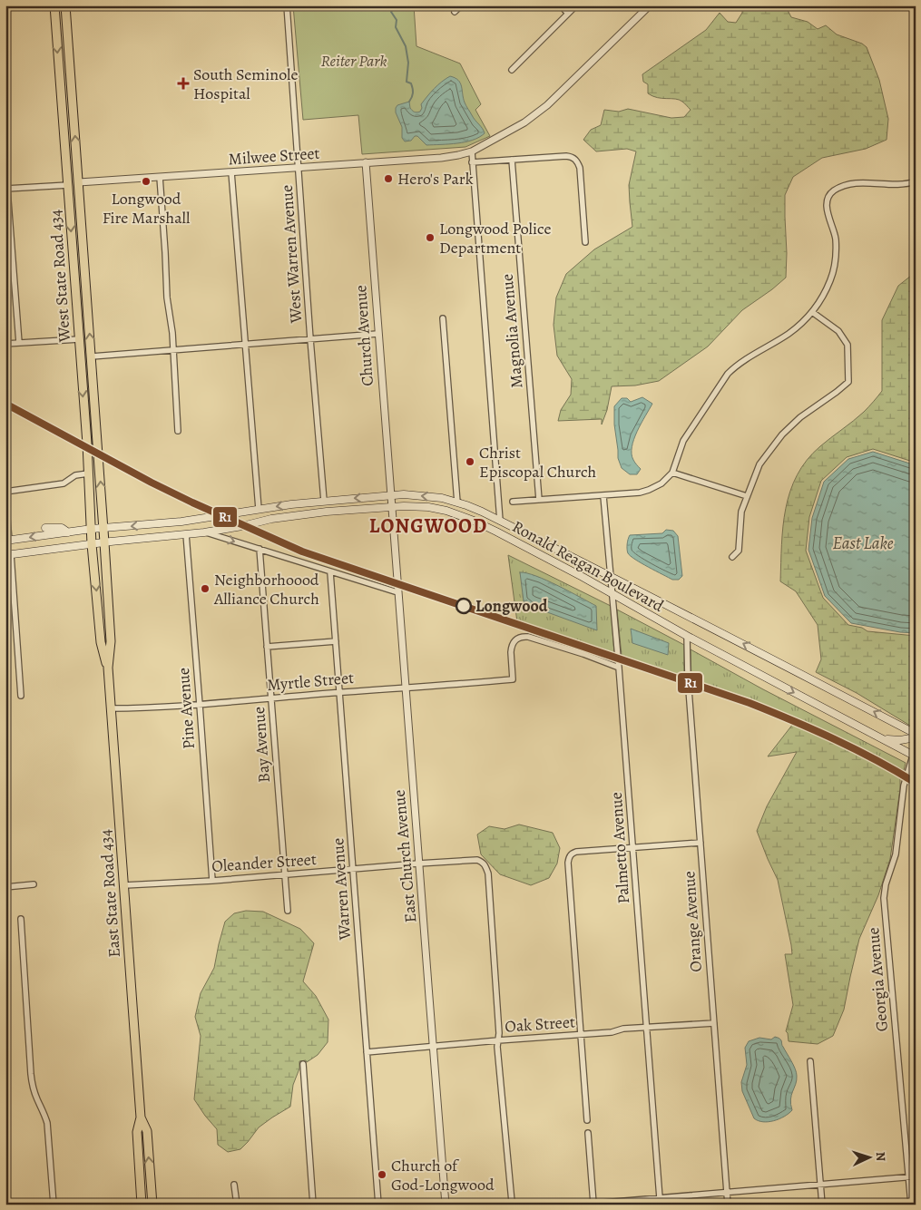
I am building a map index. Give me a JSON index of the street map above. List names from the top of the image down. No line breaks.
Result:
{"streets":{"main road":["West State Road 434","Ronald Reagan Boulevard","East State Road 434"],"street":["Milwee Street","West Warren Avenue","Magnolia Avenue","Church Avenue","Myrtle Street","Pine Avenue","Bay Avenue","Palmetto Avenue","East Church Avenue","Oleander Street","Warren Avenue","Orange Avenue","Georgia Avenue","Oak Street"]},"crossings":[["Milwee Street","West Warren Avenue"],["Milwee Street","West State Road 434"],["Milwee Street","Church Avenue"],["West Warren Avenue","Ronald Reagan Boulevard"],["West State Road 434","Ronald Reagan Boulevard"],["West State Road 434","East State Road 434"],["Church Avenue","Ronald Reagan Boulevard"],["Church Avenue","East Church Avenue"],["Ronald Reagan Boulevard","Pine Avenue"],["Ronald Reagan Boulevard","Palmetto Avenue"],["Ronald Reagan Boulevard","East Church Avenue"],["Ronald Reagan Boulevard","East State Road 434"],["Ronald Reagan Boulevard","Orange Avenue"],["Ronald Reagan Boulevard","Georgia Avenue"],["Myrtle Street","Pine Avenue"],["Myrtle Street","Bay Avenue"],["Myrtle Street","Palmetto Avenue"],["Myrtle Street","East Church Avenue"],["Myrtle Street","Warren Avenue"],["Myrtle Street","East State Road 434"],["Pine Avenue","Oleander Street"],["Bay Avenue","Oleander Street"],["Palmetto Avenue","Oak Street"],["East Church Avenue","Oleander Street"],["East Church Avenue","Oak Street"],["Oleander Street","Warren Avenue"],["Oleander Street","East State Road 434"],["Oleander Street","Oak Street"],["Warren Avenue","Oak Street"],["Orange Avenue","Oak Street"]],"districts":["LONGWOOD"],"water":["East Lake"],"parks":["Reiter Park"],"places":{"health":["South Seminole Hospital"],"other":["Hero's Park","Longwood Fire Marshall","Longwood Police Department","Christ Episcopal Church","Neighborhoood Alliance Church","Longwood","Church of God-Longwood"]},"lines":["transit line R1"],"north":"right"}
